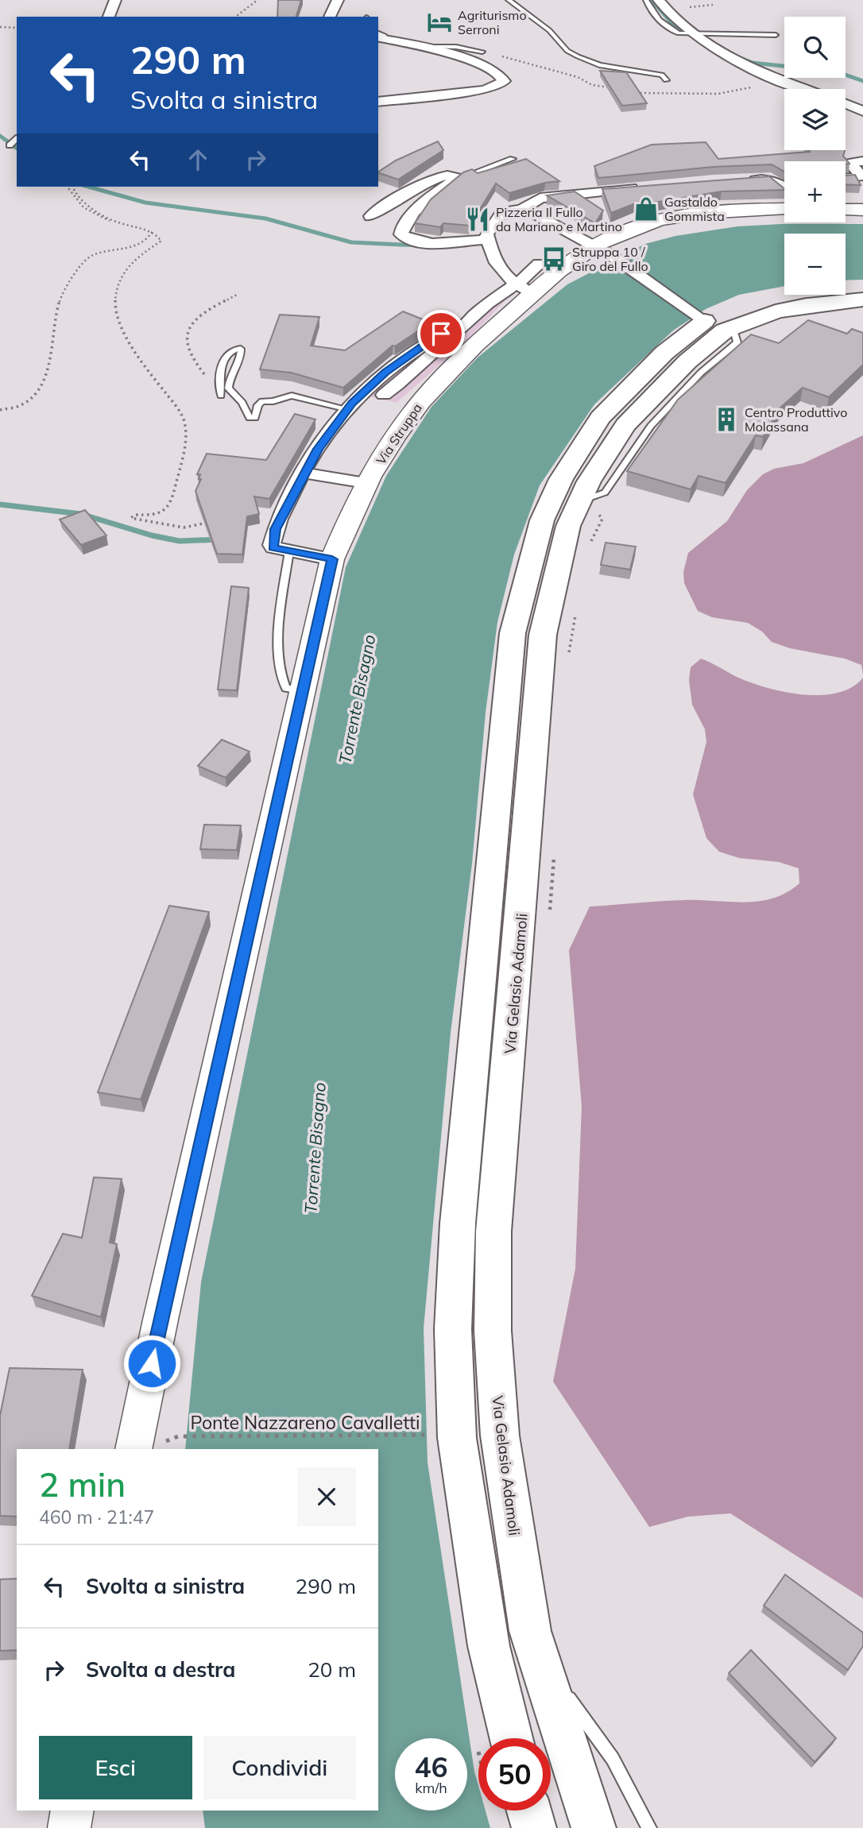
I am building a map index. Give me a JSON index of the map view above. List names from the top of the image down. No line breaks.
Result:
{"streets":{"main road":["Via Struppa","Via Gelasio Adamoli"],"path":["Ponte Nazzareno Cavalletti"]},"water":["Torrente Bisagno"],"places":{"hotel":["Agriturismo Serroni"],"shop":["Gastaldo Gommista"],"restaurant":["Pizzeria Il Fullo da Mariano e Martino"],"bus stop":["Struppa 10 / Giro del Fullo"],"building":["Centro Produttivo Molassana"]},"page":{"map_buttons":["+","−"],"turn":["290 m","Svolta a sinistra"],"heading":["2 min","460 m · 21:47"],"list":[{"name":"Svolta a sinistra","value":"290 m"},{"name":"Svolta a destra","value":"20 m"}],"buttons":["Esci","Condividi"],"speed":"46 km/h","limit":"50"}}
